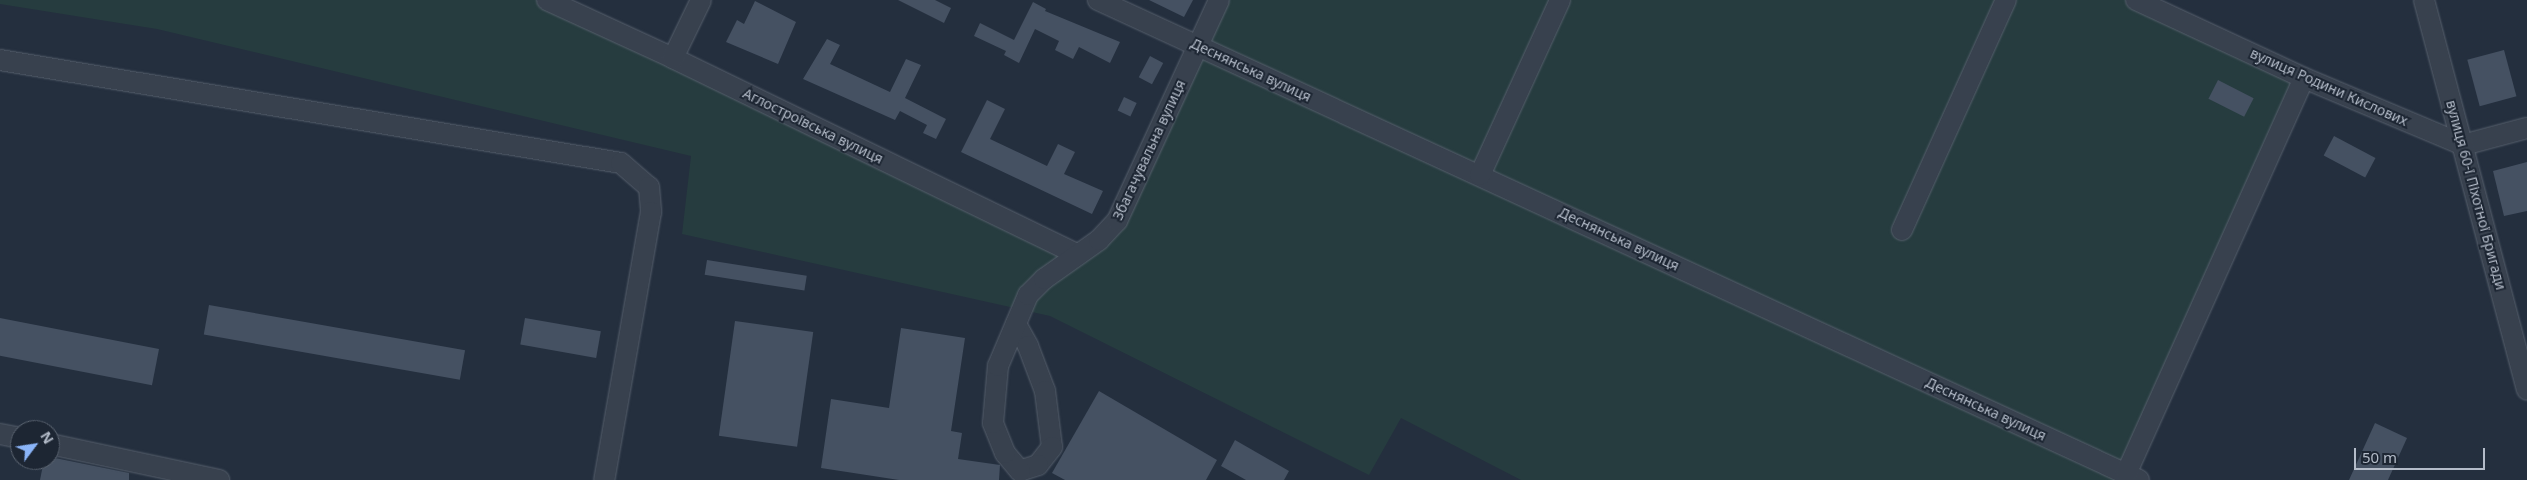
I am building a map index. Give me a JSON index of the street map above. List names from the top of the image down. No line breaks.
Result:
{"streets":{"street":["Деснянська вулиця","вулиця Родини Кислових","Аглостроївська вулиця","Збагачувальна вулиця","вулиця 60-ї Піхотної Бригади"]},"crossings":[["Деснянська вулиця","Збагачувальна вулиця"],["вулиця Родини Кислових","вулиця 60-ї Піхотної Бригади"],["Аглостроївська вулиця","Збагачувальна вулиця"]],"scale_bar":"50 m","north":"top right"}
